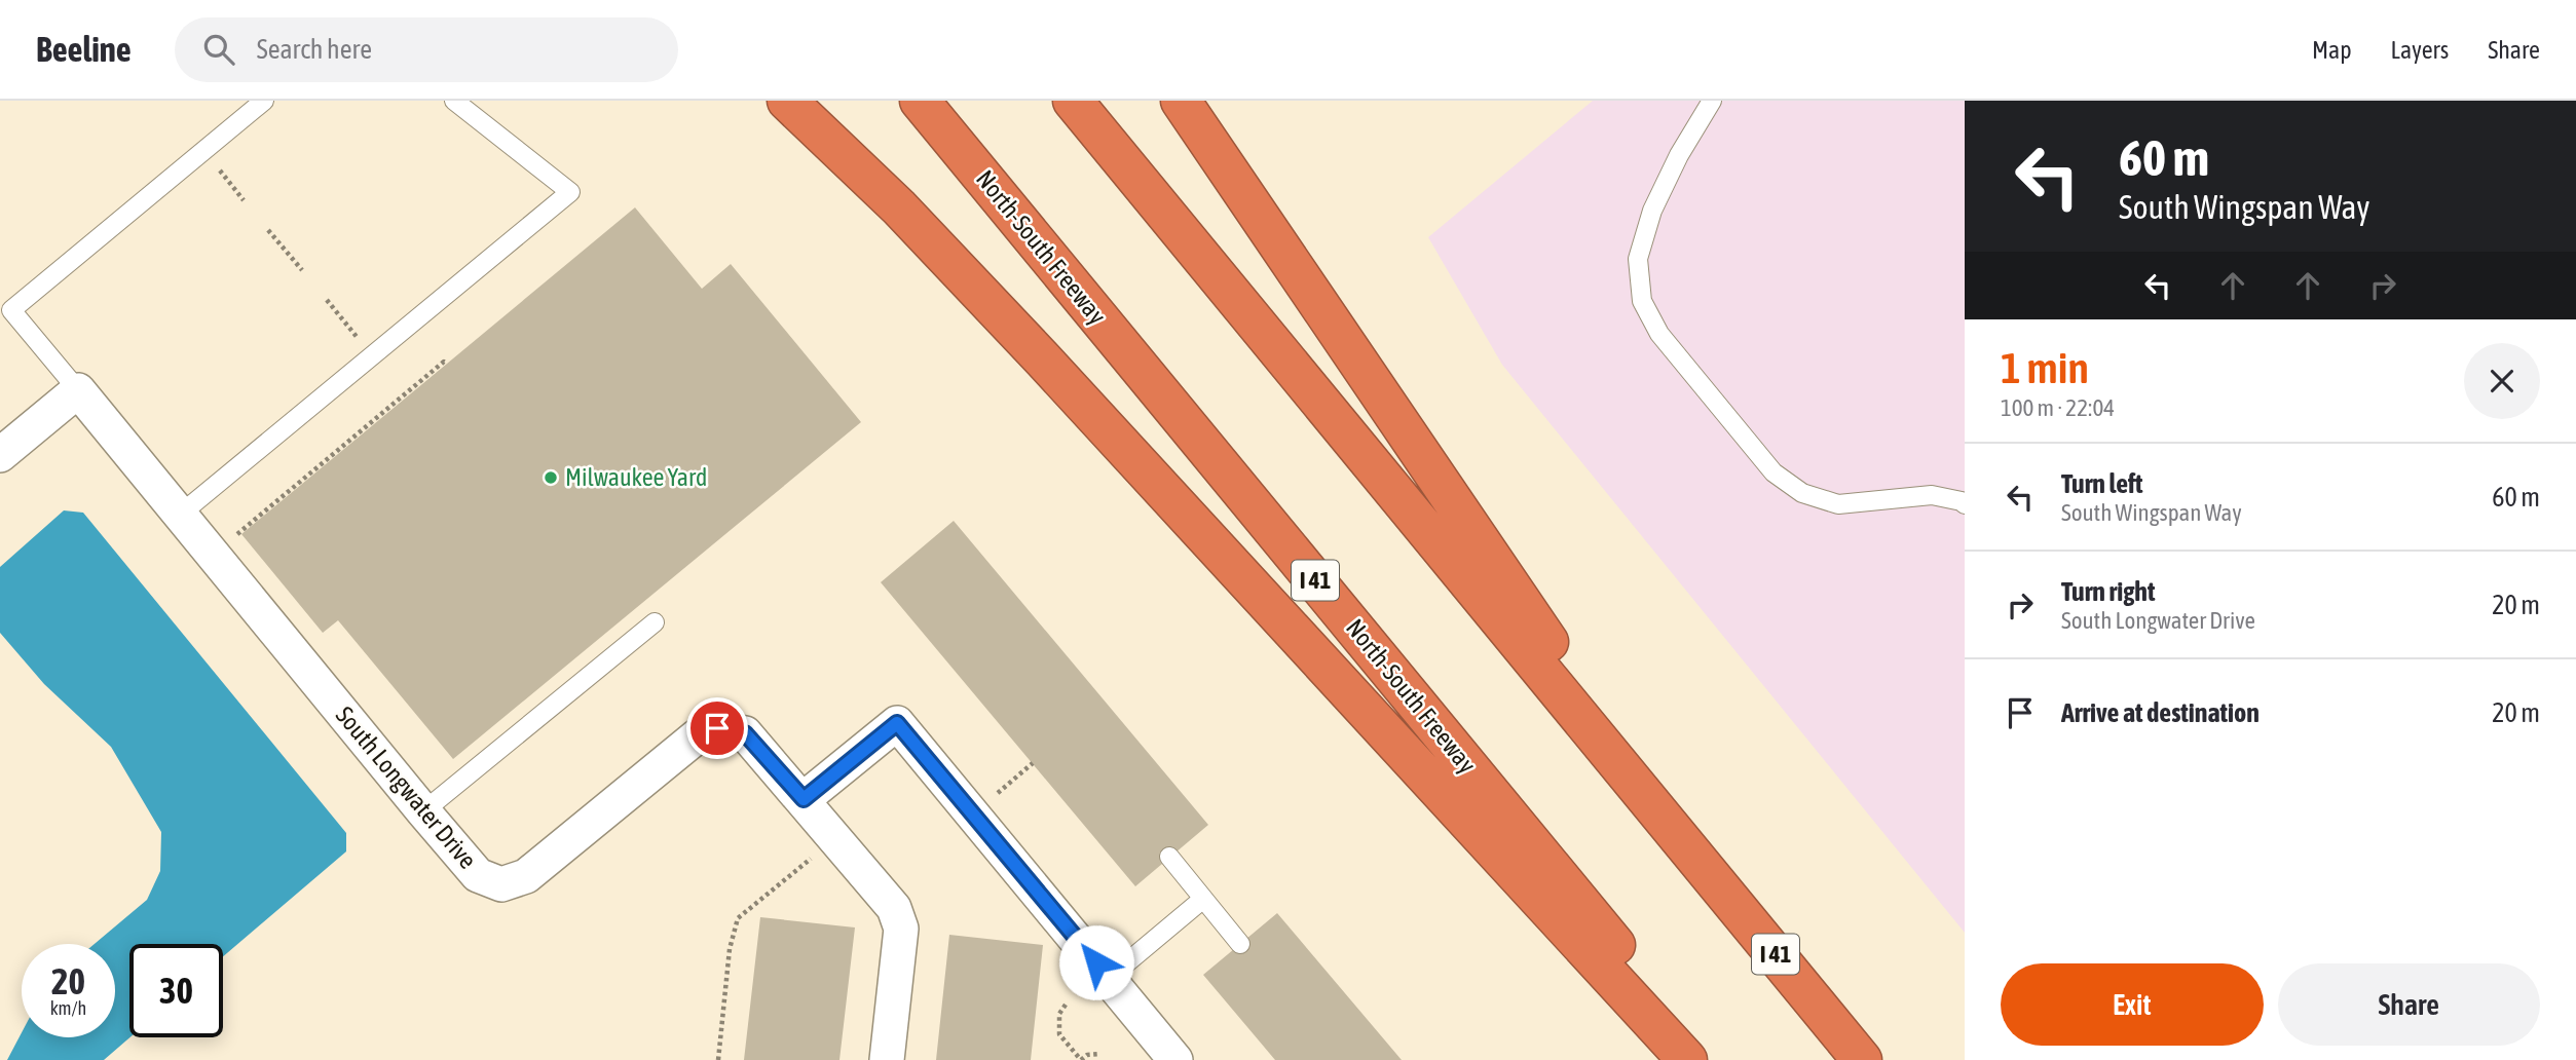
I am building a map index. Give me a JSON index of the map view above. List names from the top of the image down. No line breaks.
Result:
{"streets":{"highway":["North-South Freeway","I 41"],"street":["South Longwater Drive"]},"places":["Milwaukee Yard"],"page":{"header":"Beeline","search":"Search here","nav":["Map","Layers","Share"],"turn":["60 m","South Wingspan Way"],"heading":["1 min","100 m · 22:04"],"list":[{"name":"Turn left","note":"South Wingspan Way","value":"60 m"},{"name":"Turn right","note":"South Longwater Drive","value":"20 m"},{"name":"Arrive at destination","value":"20 m"}],"speed":"20 km/h","limit":"30","buttons":["Exit","Share"]}}
